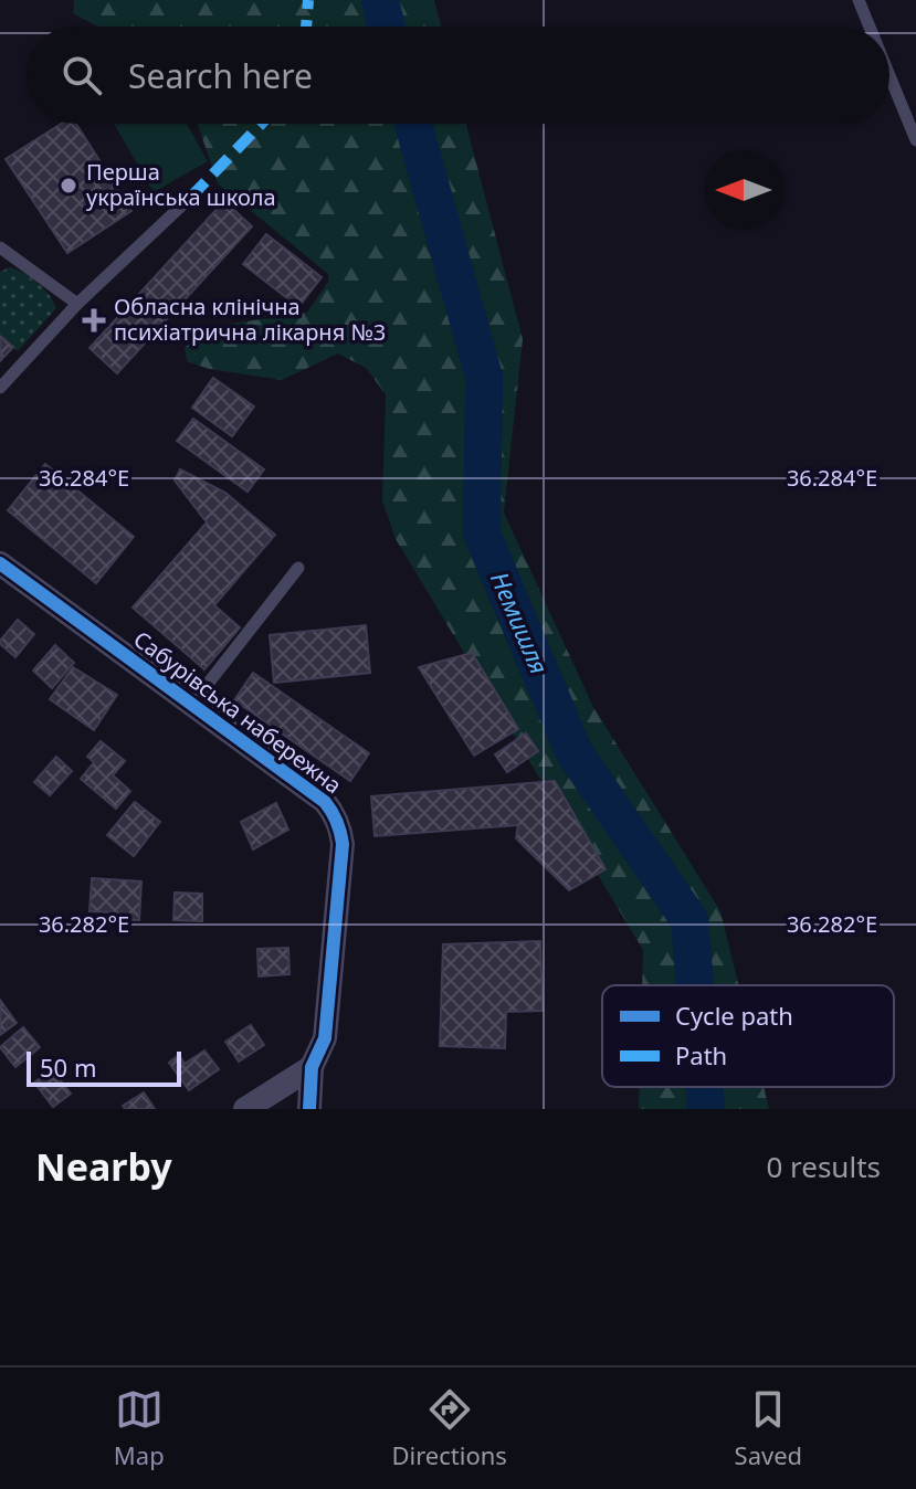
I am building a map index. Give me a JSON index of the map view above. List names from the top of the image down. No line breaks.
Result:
{"streets":{"street":["Сабурівська набережна"]},"water":["Немишля"],"places":{"other":["Перша українська школа"],"health":["Обласна клінічна психіатрична лікарня №3"]},"legend":["Cycle path","Path"],"scale_bar":"50 m","north":"left","page":{"search":"Search here","scale":"50 m","heading":["Nearby","0 results"],"nav":["Map","Directions","Saved"]},"coordinates":["36.284°E","36.282°E"]}
